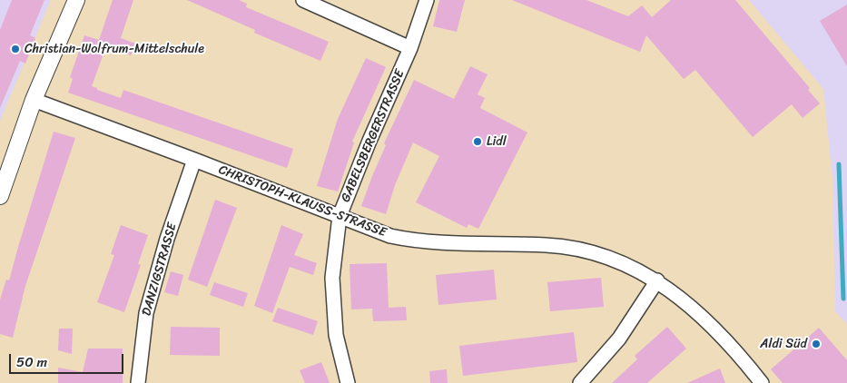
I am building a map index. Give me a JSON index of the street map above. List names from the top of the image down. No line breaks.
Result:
{"streets":{"street":["GABELSBERGERSTRASSE","CHRISTOPH-KLAUSS-STRASSE","DANZIGSTRASSE"]},"crossings":[["GABELSBERGERSTRASSE","CHRISTOPH-KLAUSS-STRASSE"],["CHRISTOPH-KLAUSS-STRASSE","DANZIGSTRASSE"]],"places":["Christian-Wolfrum-Mittelschule","Lidl","Aldi Süd"],"scale_bar":"50 m"}
